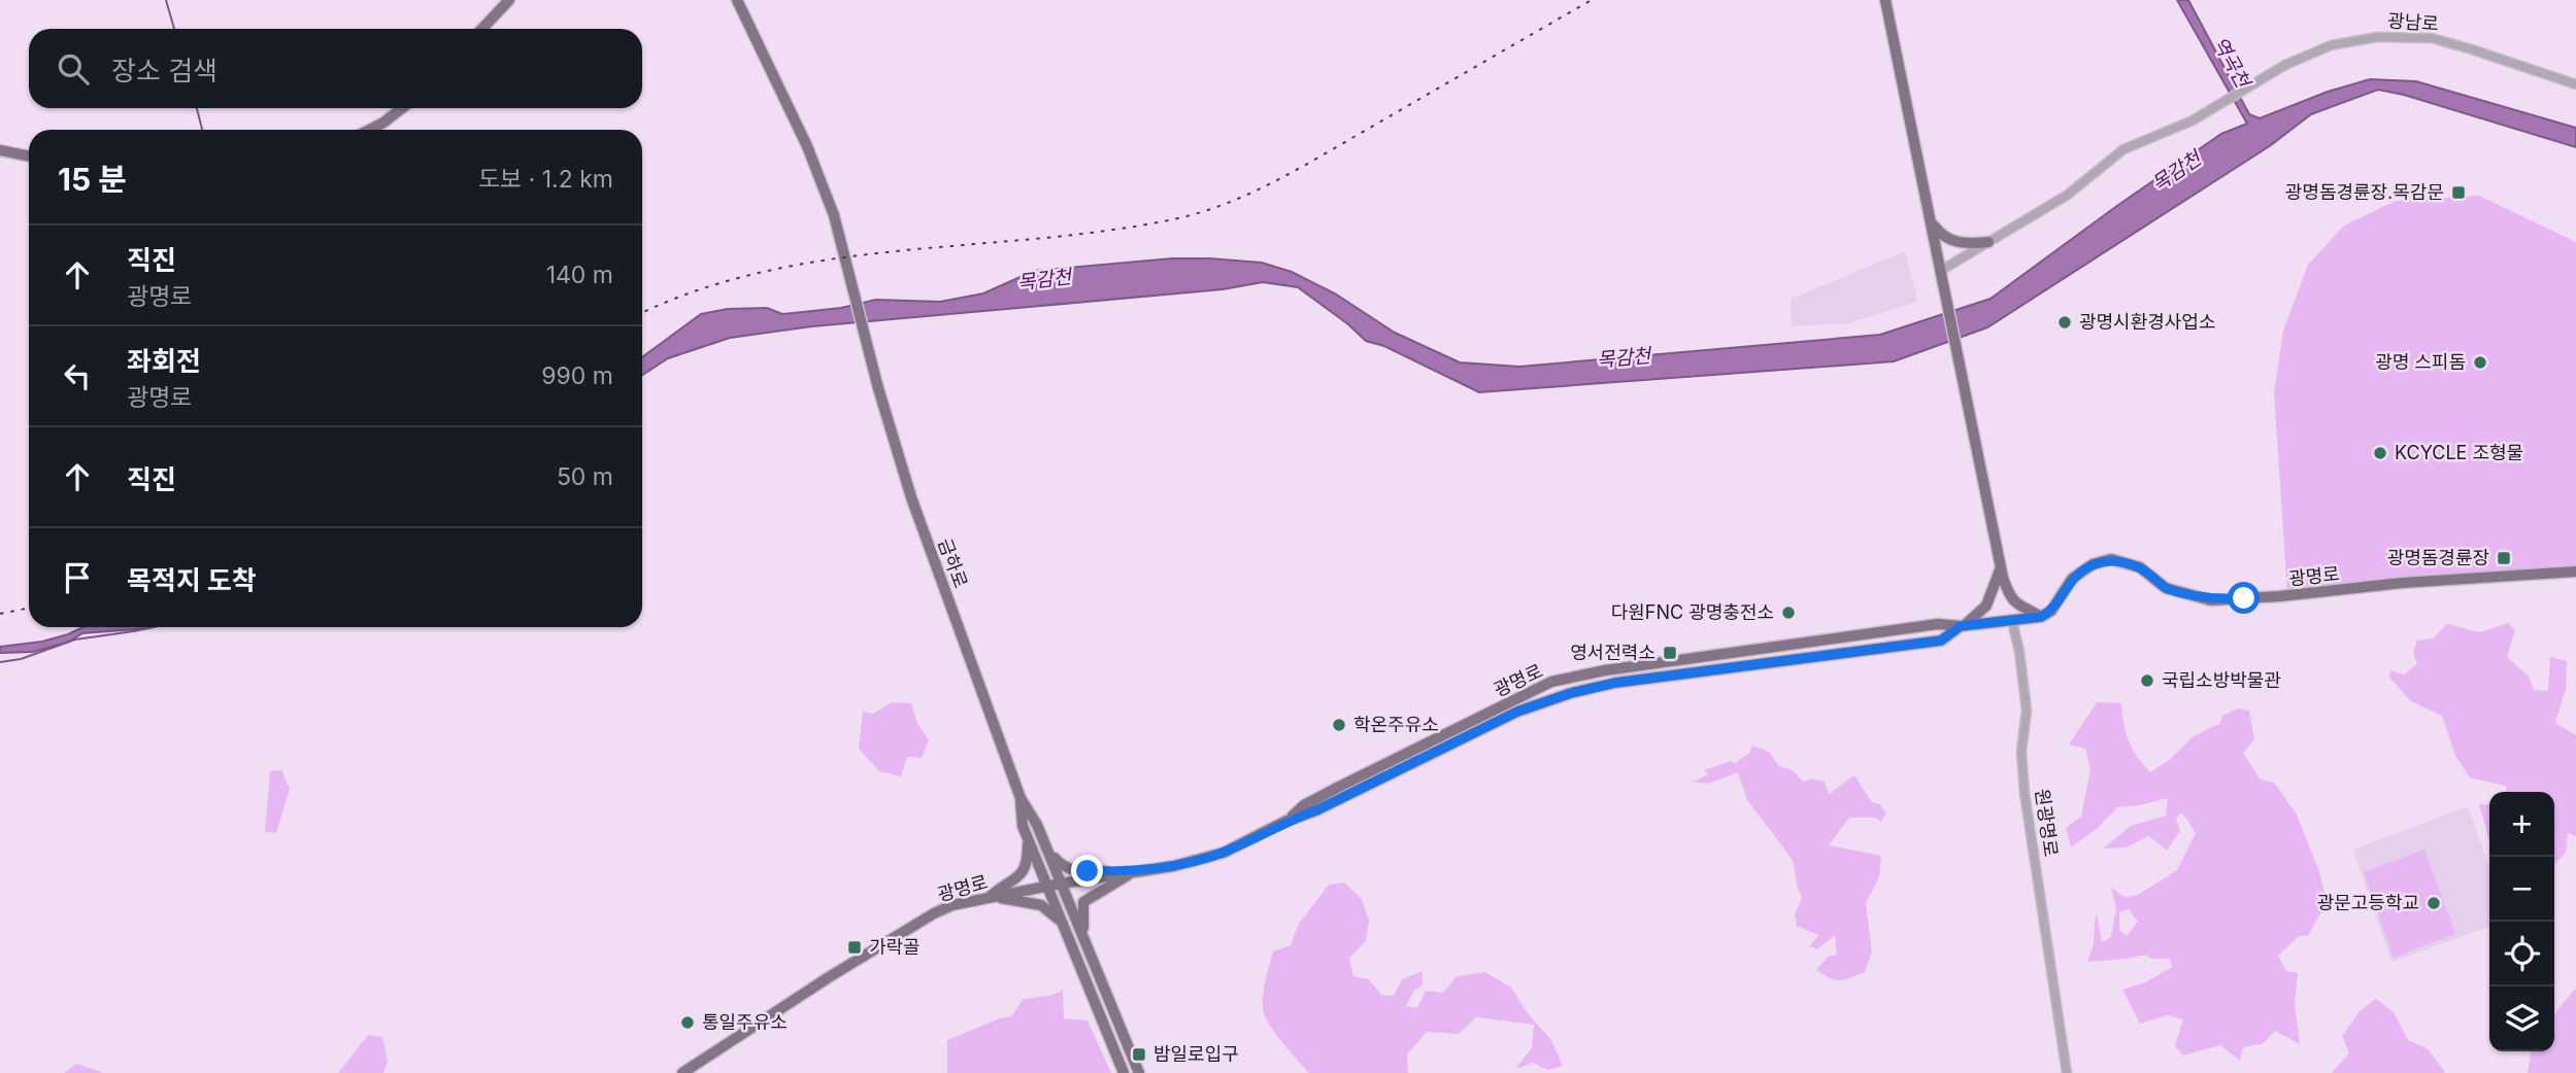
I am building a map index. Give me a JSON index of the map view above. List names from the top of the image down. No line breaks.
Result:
{"streets":{"main road":["금하로","광명로","원광명로"],"street":["광남로"]},"crossings":[["금하로","광명로"],["광명로","원광명로"]],"water":["역곡천","목감천"],"places":{"transit":["광명돔경륜장.목감문","광명돔경륜장","영서전력소","가락골","밤일로입구"],"other":["광명시환경사업소","광명 스피돔","KCYCLE 조형물","다원FNC 광명충전소","국립소방박물관","학온주유소","광문고등학교","통일주유소"]},"page":{"search":"장소 검색","heading":["15 분","도보 · 1.2 km"],"list":[["직진","광명로","140 m"],["좌회전","광명로","990 m"],["직진","50 m"],"목적지 도착"],"map_buttons":["+","−"]}}
